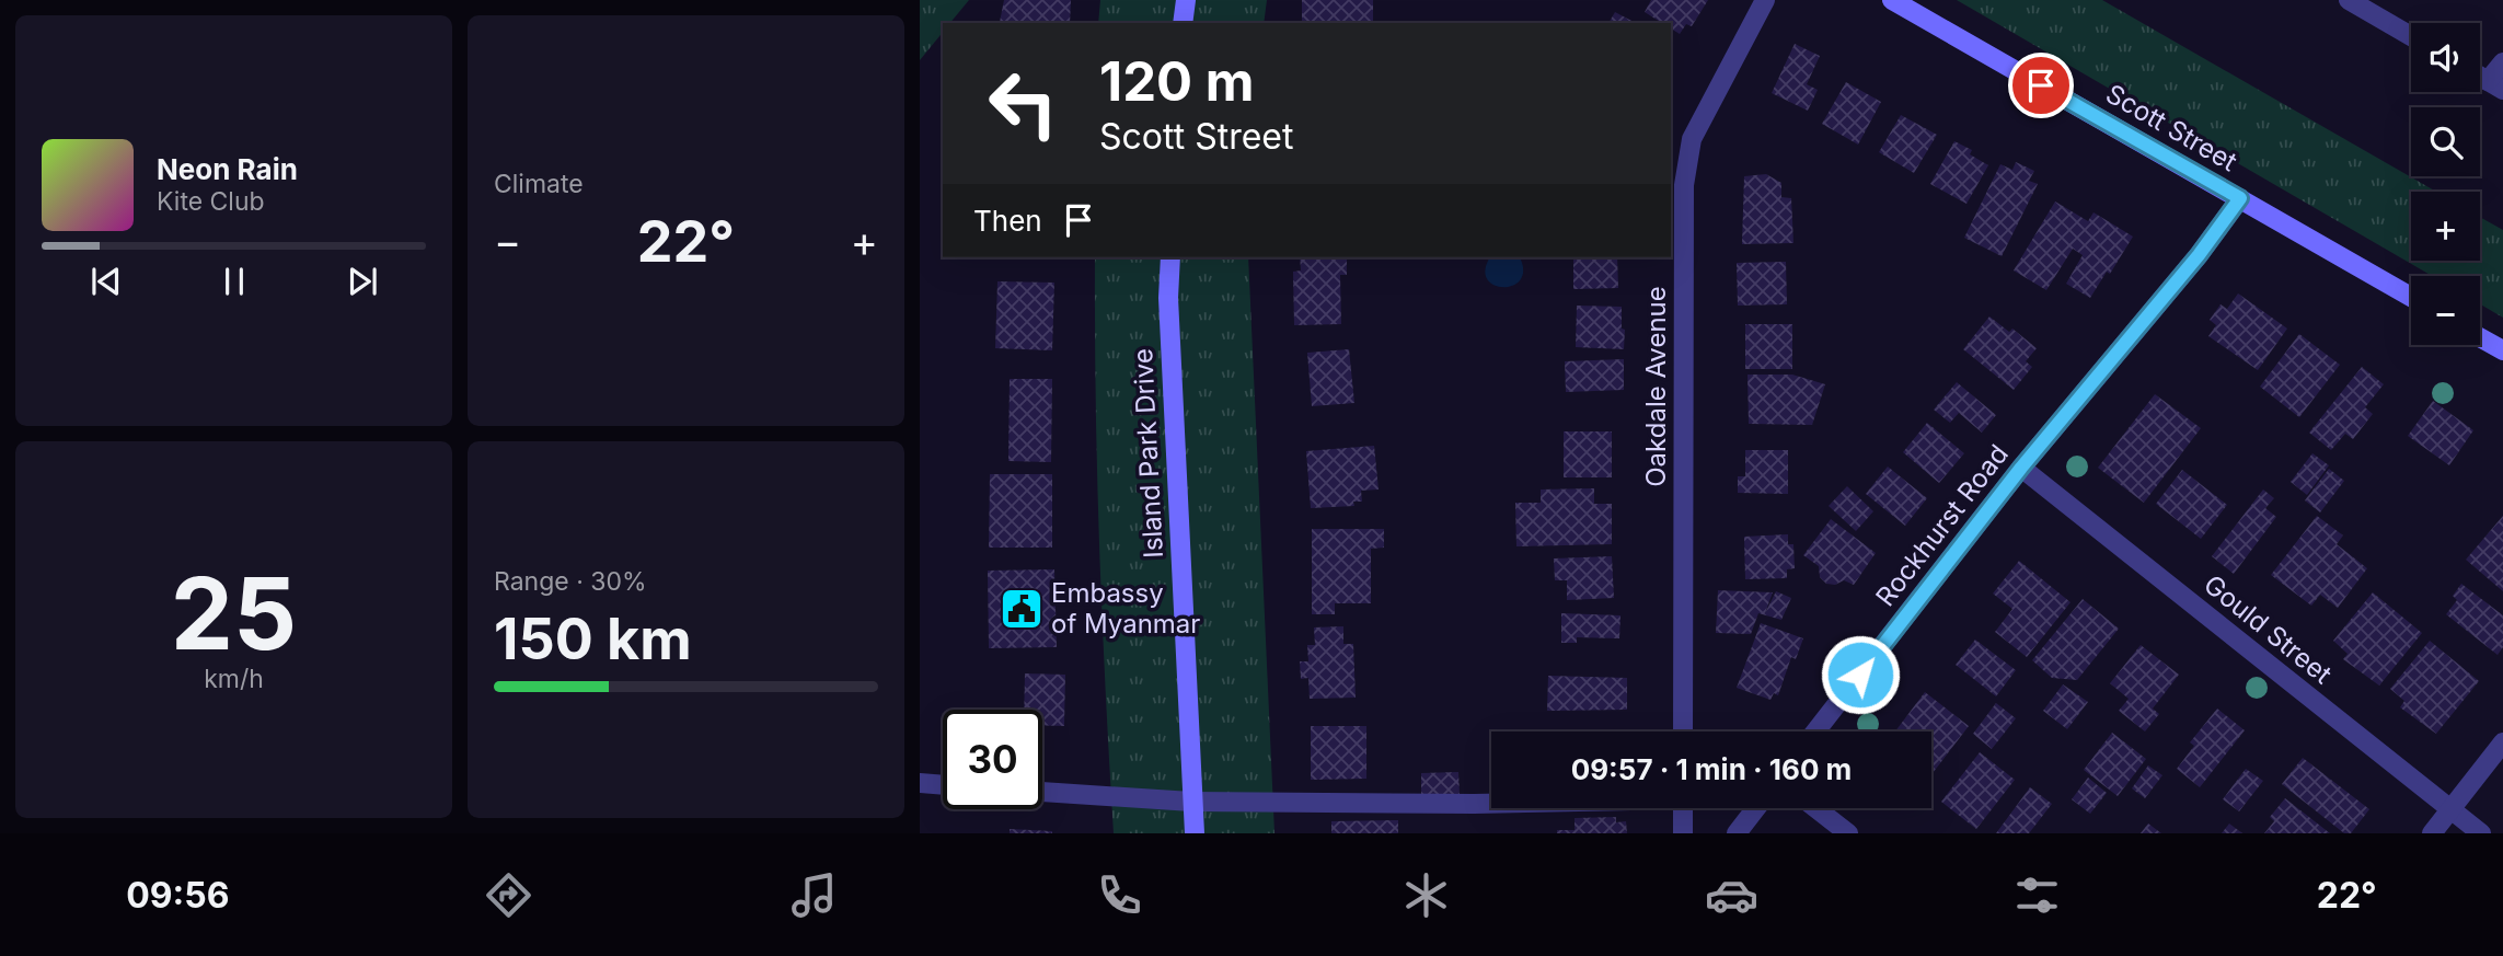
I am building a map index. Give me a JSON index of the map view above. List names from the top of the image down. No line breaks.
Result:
{"streets":{"main road":["Scott Street","Island Park Drive"],"street":["Oakdale Avenue","Rockhurst Road","Gould Street"]},"crossings":[["Scott Street","Rockhurst Road"],["Rockhurst Road","Gould Street"]],"places":{"public building":["Embassy of Myanmar"]},"page":{"tile":["Climate",["25","km/h"],["Range · 30%","150 km"]],"map_buttons":["+","−"],"turn":["120 m","Scott Street"],"song":["Neon Rain","Kite Club"],"then":"Then","heat":["−","22°","+"],"limit":"30","trip":"09:57 · 1 min · 160 m","tabs":["09:56","22°"]}}
